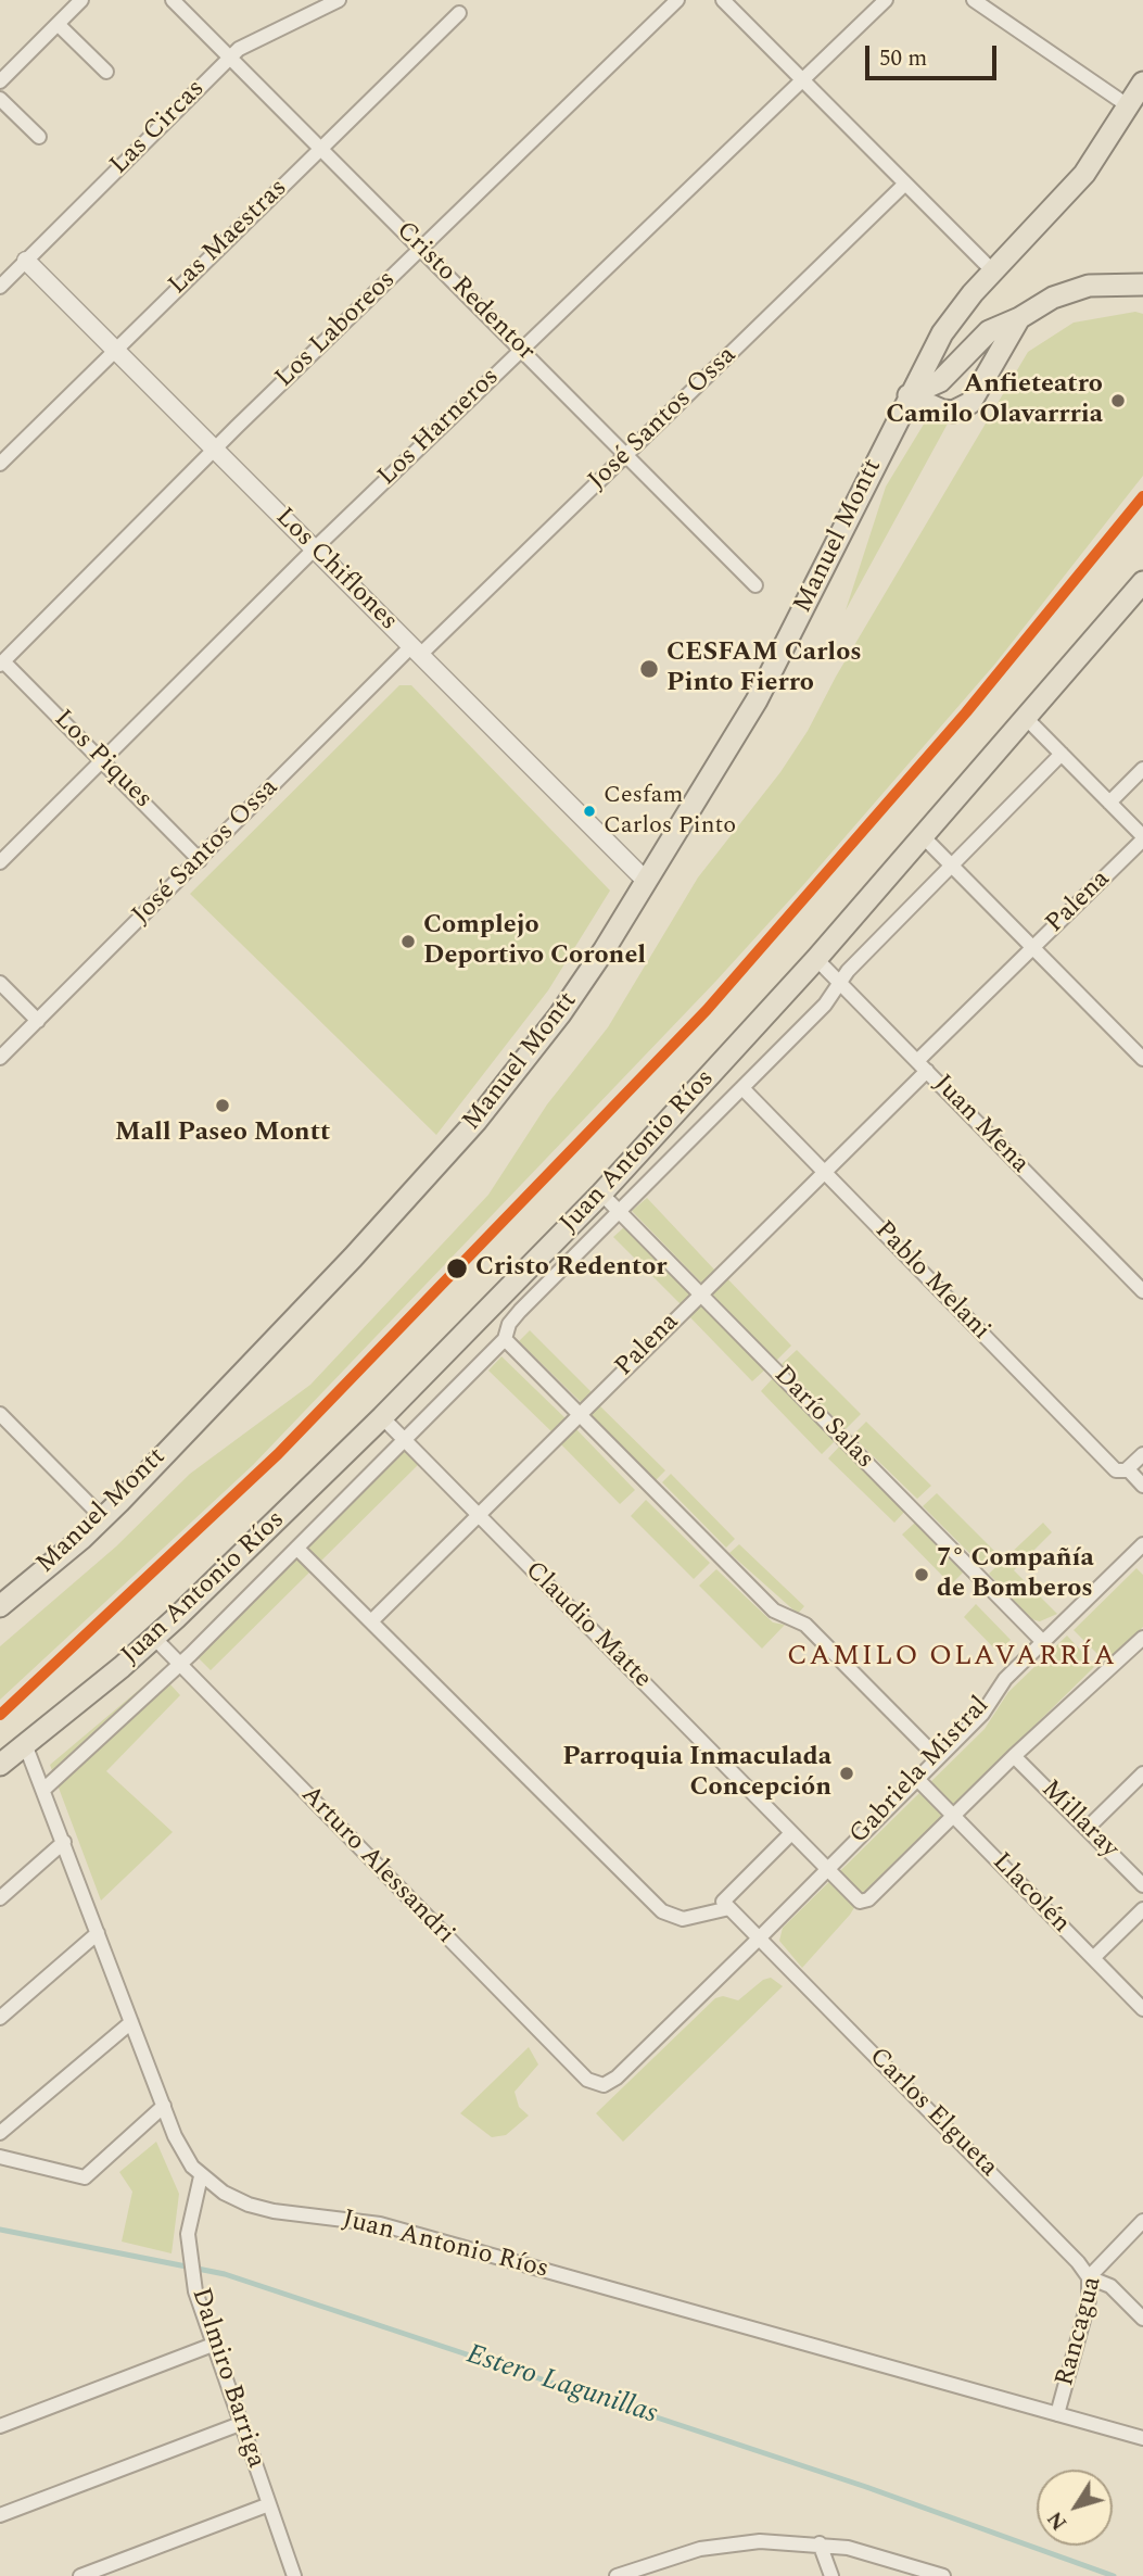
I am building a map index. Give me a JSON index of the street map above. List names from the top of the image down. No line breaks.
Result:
{"streets":{"main road":["Manuel Montt","Juan Antonio Ríos"],"street":["Las Circas","Las Maestras","Cristo Redentor","Los Laboreos","José Santos Ossa","Los Harneros","Los Chiflones","Los Piques","Palena","Juan Mena","Pablo Melani","Darío Salas","Claudio Matte","Gabriela Mistral","Millaray","Arturo Alessandri","Llacolén","Carlos Elgueta","Rancagua","Dalmiro Barriga"]},"crossings":[["Las Circas","Cristo Redentor"],["Las Circas","Los Chiflones"],["Las Maestras","Cristo Redentor"],["Las Maestras","Los Chiflones"],["Cristo Redentor","Los Laboreos"],["Cristo Redentor","José Santos Ossa"],["Cristo Redentor","Los Harneros"],["Los Laboreos","Los Chiflones"],["Los Laboreos","Los Piques"],["José Santos Ossa","Los Chiflones"],["José Santos Ossa","Los Piques"],["Los Harneros","Los Chiflones"],["Los Harneros","Los Piques"],["Manuel Montt","Los Chiflones"],["Palena","Juan Mena"],["Palena","Pablo Melani"],["Palena","Darío Salas"],["Palena","Claudio Matte"],["Juan Mena","Juan Antonio Ríos"],["Juan Antonio Ríos","Darío Salas"],["Juan Antonio Ríos","Claudio Matte"],["Juan Antonio Ríos","Arturo Alessandri"],["Juan Antonio Ríos","Rancagua"],["Juan Antonio Ríos","Dalmiro Barriga"],["Darío Salas","Gabriela Mistral"],["Claudio Matte","Gabriela Mistral"],["Gabriela Mistral","Millaray"],["Gabriela Mistral","Arturo Alessandri"],["Gabriela Mistral","Llacolén"],["Gabriela Mistral","Carlos Elgueta"],["Carlos Elgueta","Rancagua"]],"districts":["CAMILO OLAVARRÍA"],"water":["Estero Lagunillas"],"places":["Anfieteatro Camilo Olavarrria","CESFAM Carlos Pinto Fierro","Cesfam Carlos Pinto","Complejo Deportivo Coronel","Mall Paseo Montt","Cristo Redentor","7° Compañía de Bomberos","Parroquia Inmaculada Concepción"],"scale_bar":"50 m","north":"bottom left"}
